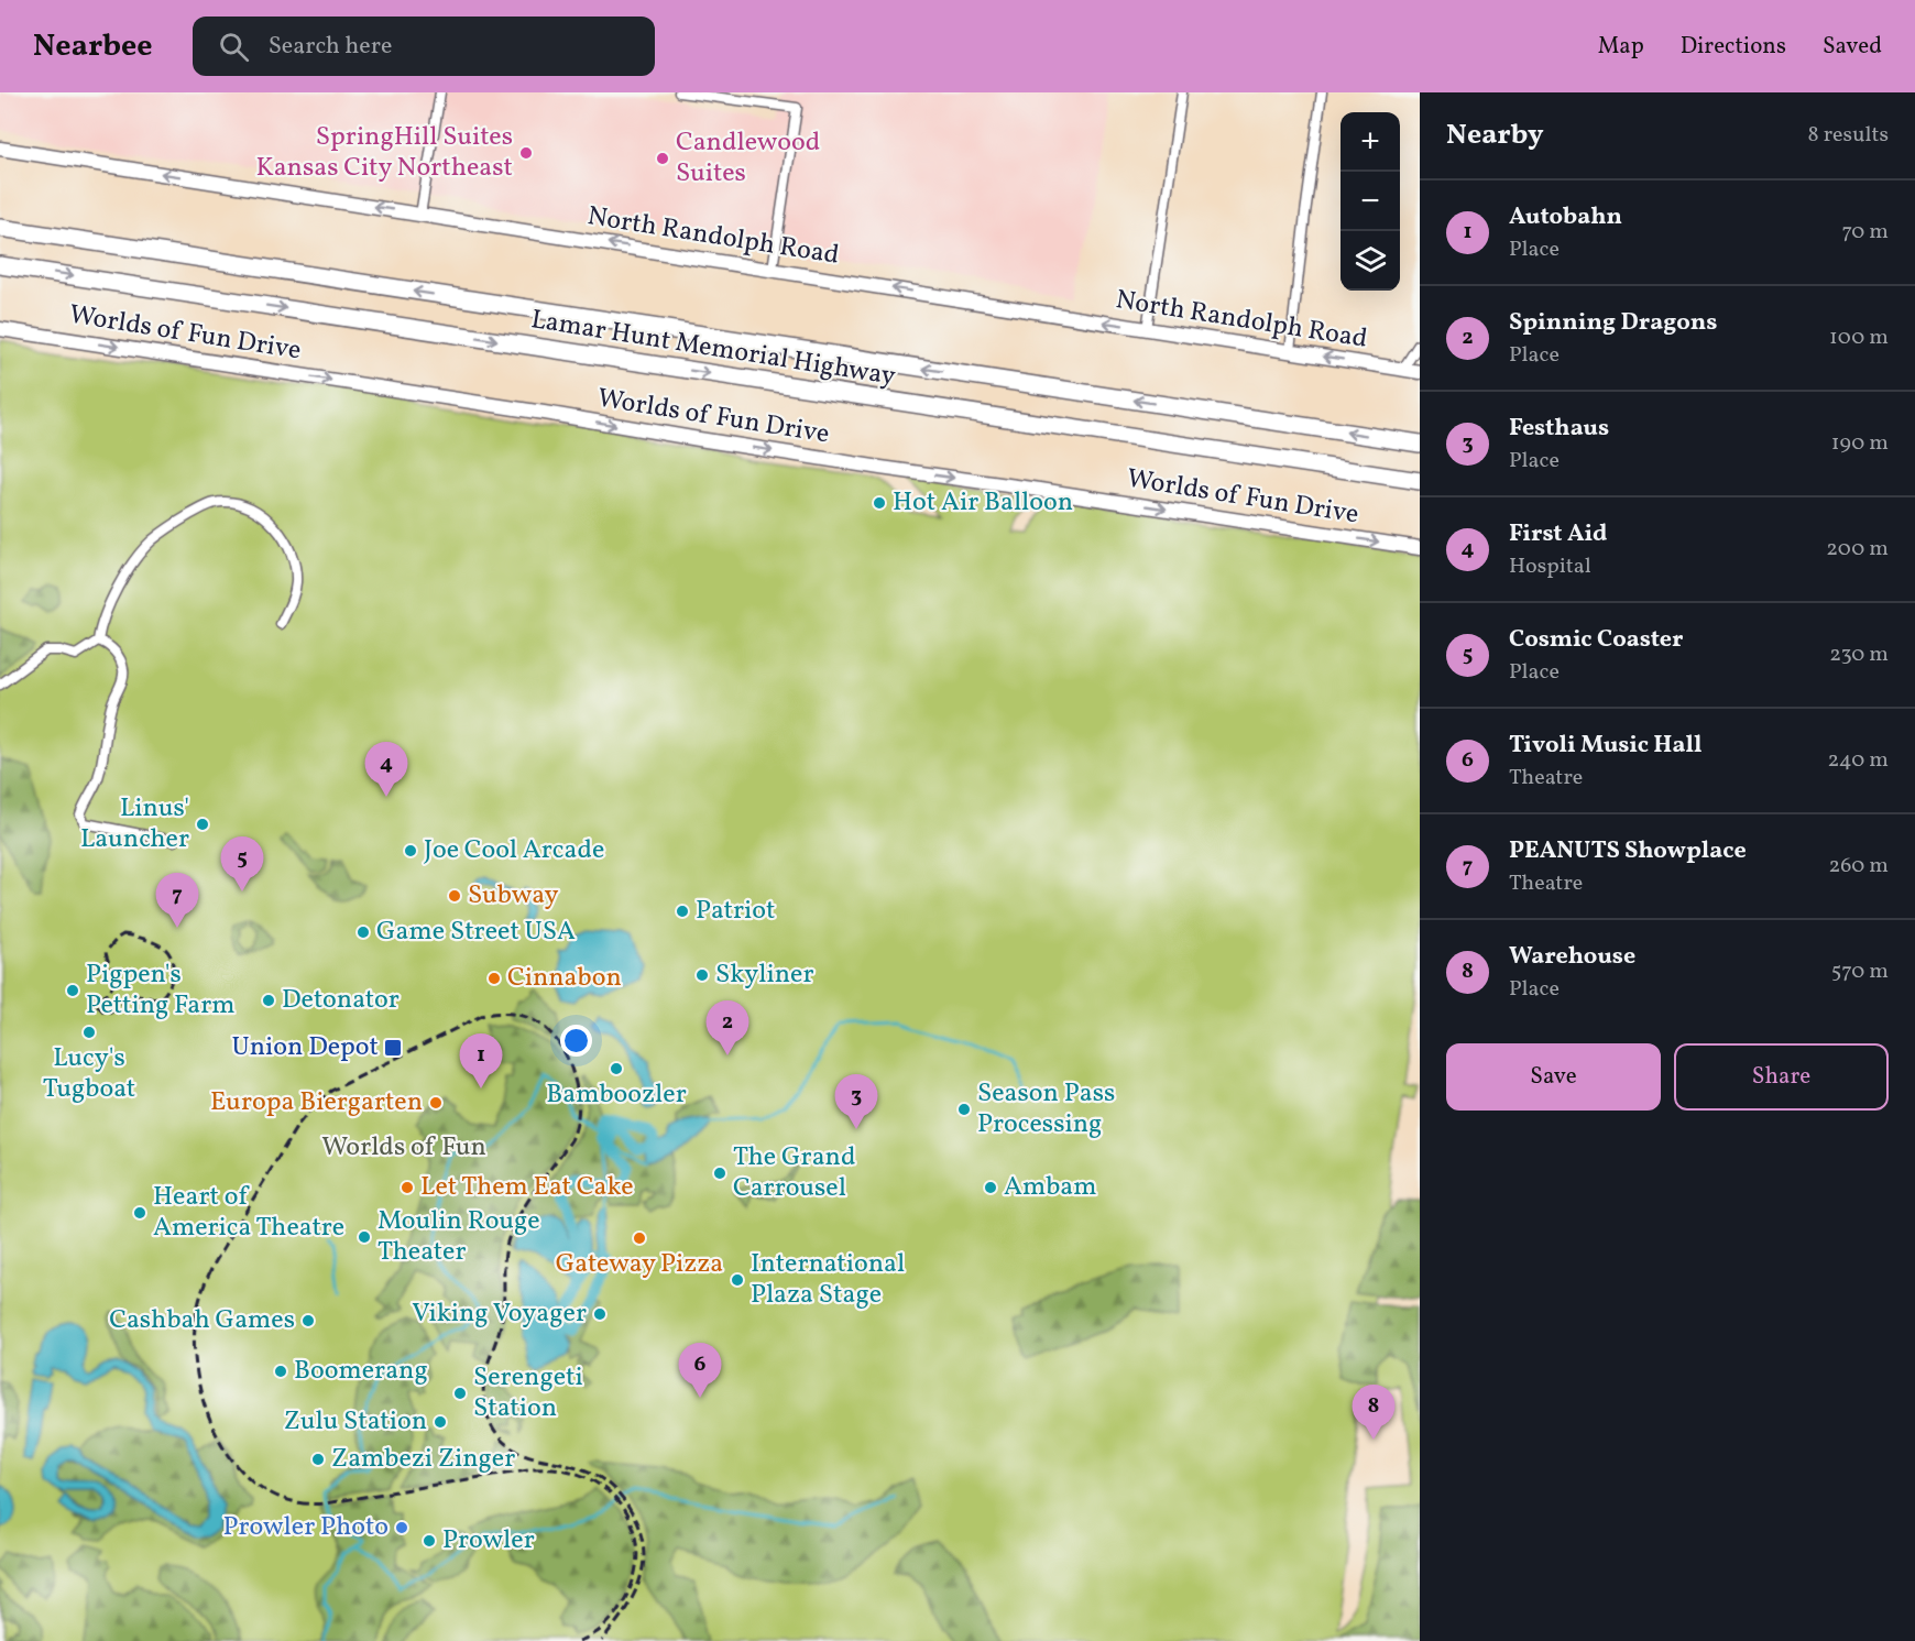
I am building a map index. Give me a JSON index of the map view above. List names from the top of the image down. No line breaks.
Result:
{"streets":{"highway":["Lamar Hunt Memorial Highway"],"main road":["North Randolph Road","Worlds of Fun Drive"]},"one_way":["North Randolph Road","Worlds of Fun Drive"],"parks":["Worlds of Fun"],"places":{"other":["SpringHill Suites Kansas City Northeast","Candlewood Suites","Hot Air Balloon","Linus' Launcher","Joe Cool Arcade","Subway","Patriot","Game Street USA","Skyliner","Cinnabon","Pigpen's Petting Farm","Detonator","Lucy's Tugboat","Bamboozler","Europa Biergarten","Season Pass Processing","The Grand Carrousel","Let Them Eat Cake","Ambam","Heart of America Theatre","Moulin Rouge Theater","Gateway Pizza","International Plaza Stage","Viking Voyager","Cashbah Games","Boomerang","Serengeti Station","Zulu Station","Zambezi Zinger","Prowler Photo","Prowler"],"transit":["Union Depot"]},"page":{"header":"Nearbee","search":"Search here","nav":["Map","Directions","Saved"],"heading":["Nearby","8 results"],"map_buttons":["+","−"],"list":[{"mark":"1","name":"Autobahn","note":"Place","value":"70 m"},{"mark":"2","name":"Spinning Dragons","note":"Place","value":"100 m"},{"mark":"3","name":"Festhaus","note":"Place","value":"190 m"},{"mark":"4","name":"First Aid","note":"Hospital","value":"200 m"},{"mark":"5","name":"Cosmic Coaster","note":"Place","value":"230 m"},{"mark":"6","name":"Tivoli Music Hall","note":"Theatre","value":"240 m"},{"mark":"7","name":"PEANUTS Showplace","note":"Theatre","value":"260 m"},{"mark":"8","name":"Warehouse","note":"Place","value":"570 m"}],"pins":["4","5","7","2","1","3","6","8"],"buttons":["Save","Share"]}}
